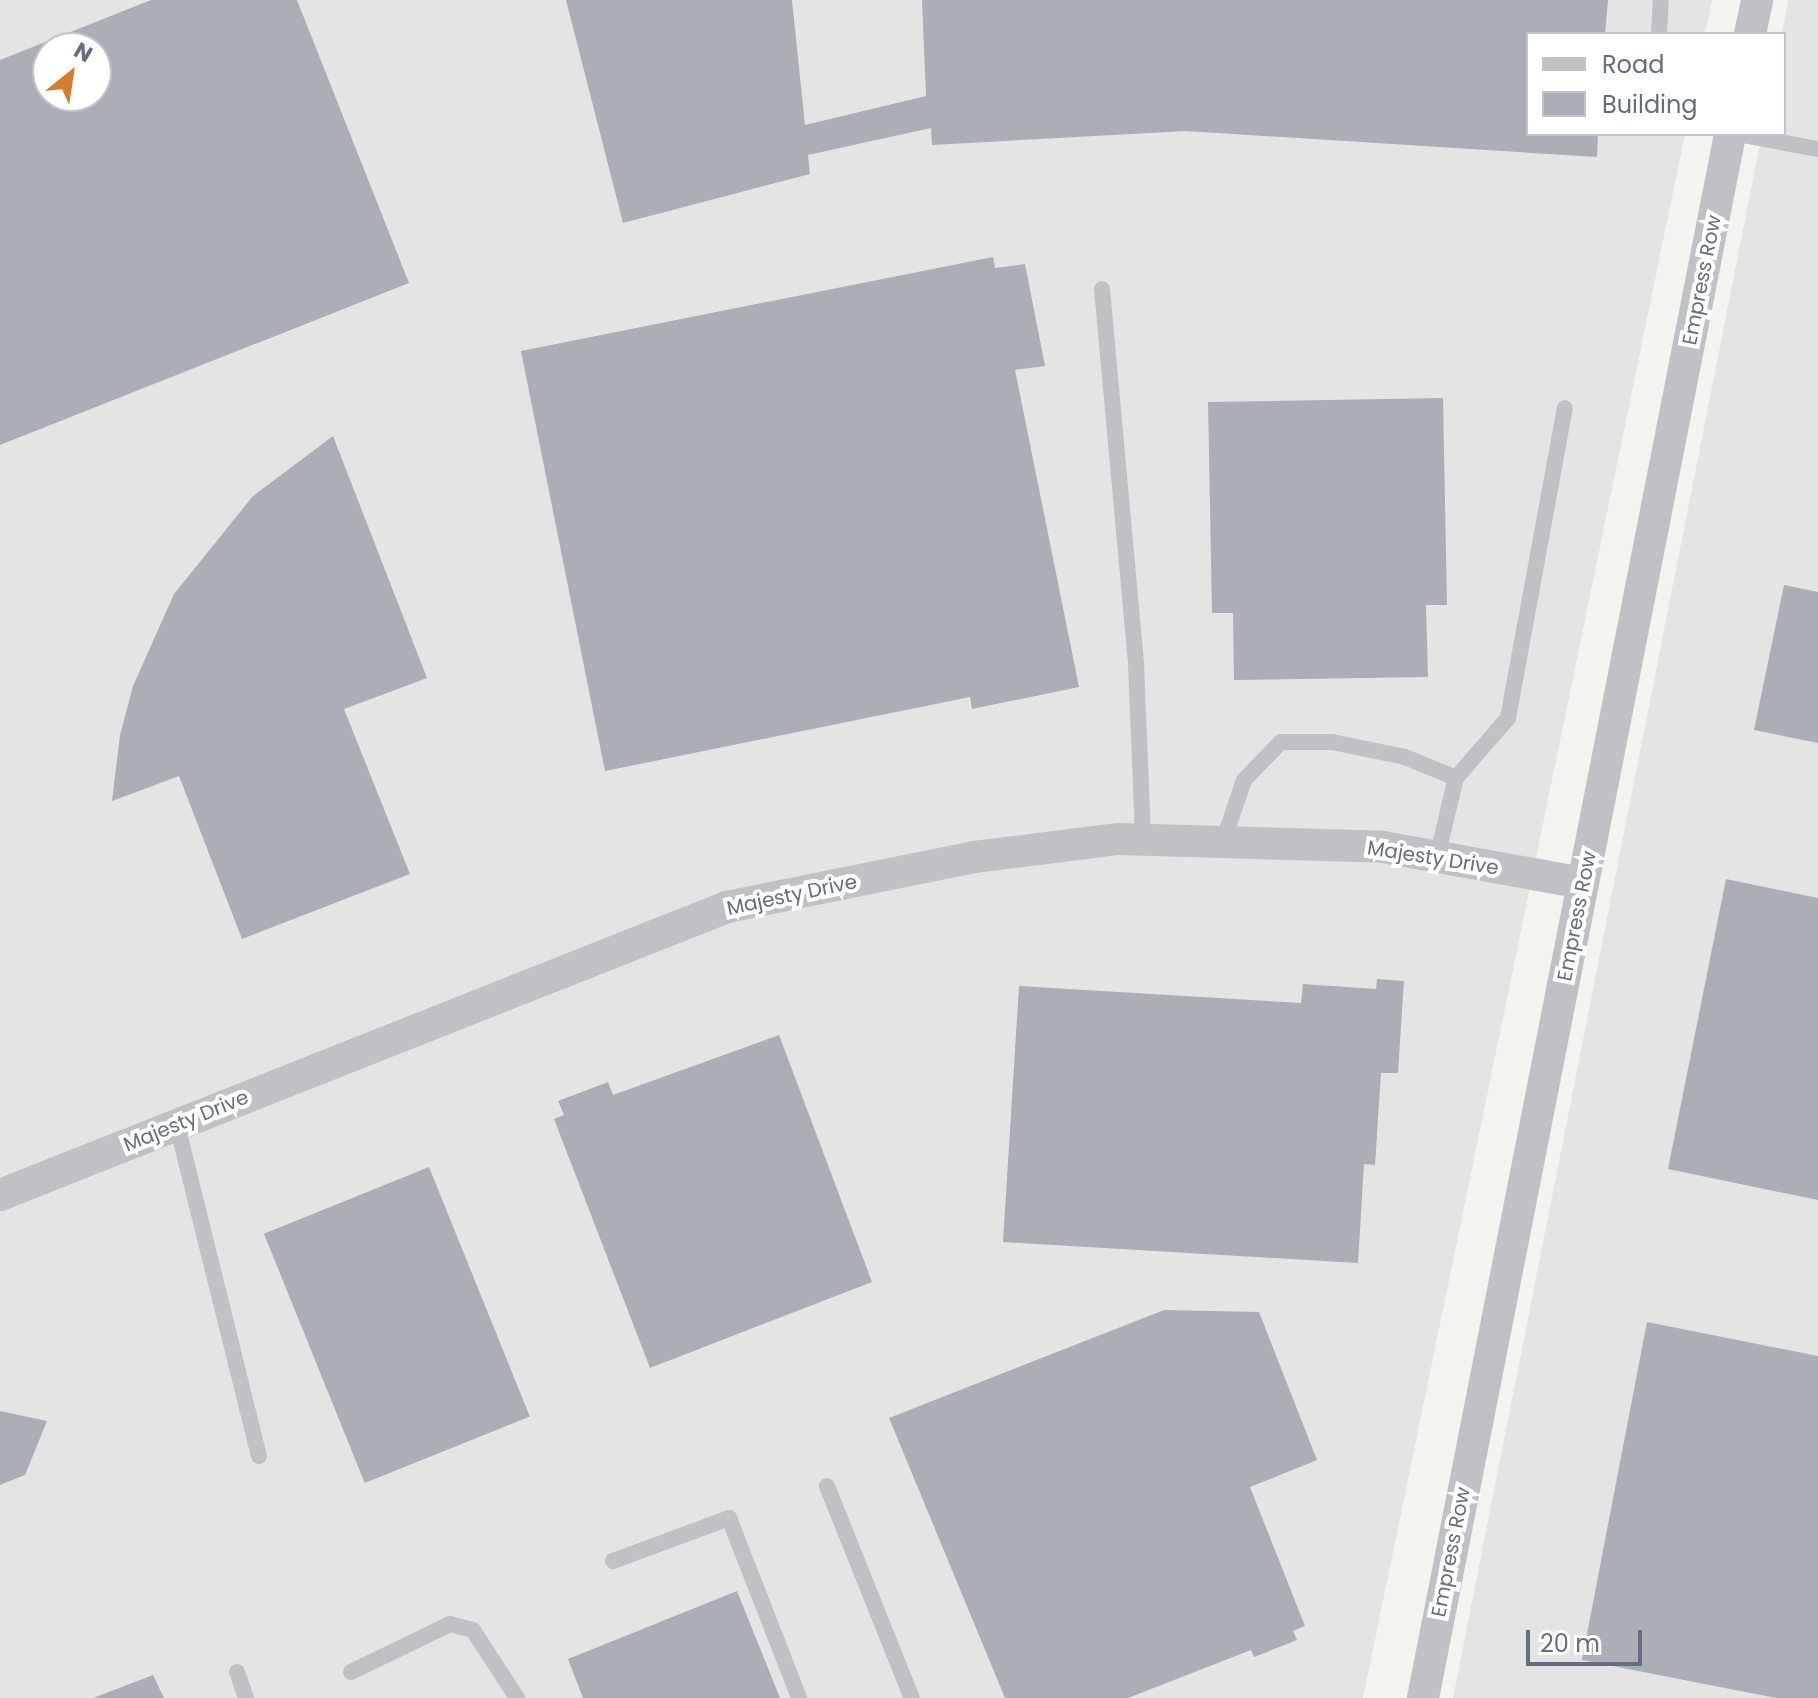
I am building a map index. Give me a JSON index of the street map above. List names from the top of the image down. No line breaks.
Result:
{"streets":{"street":["Empress Row","Majesty Drive"]},"crossings":[["Empress Row","Majesty Drive"]],"legend":["Road","Building"],"scale_bar":"20 m","north":"top right"}
